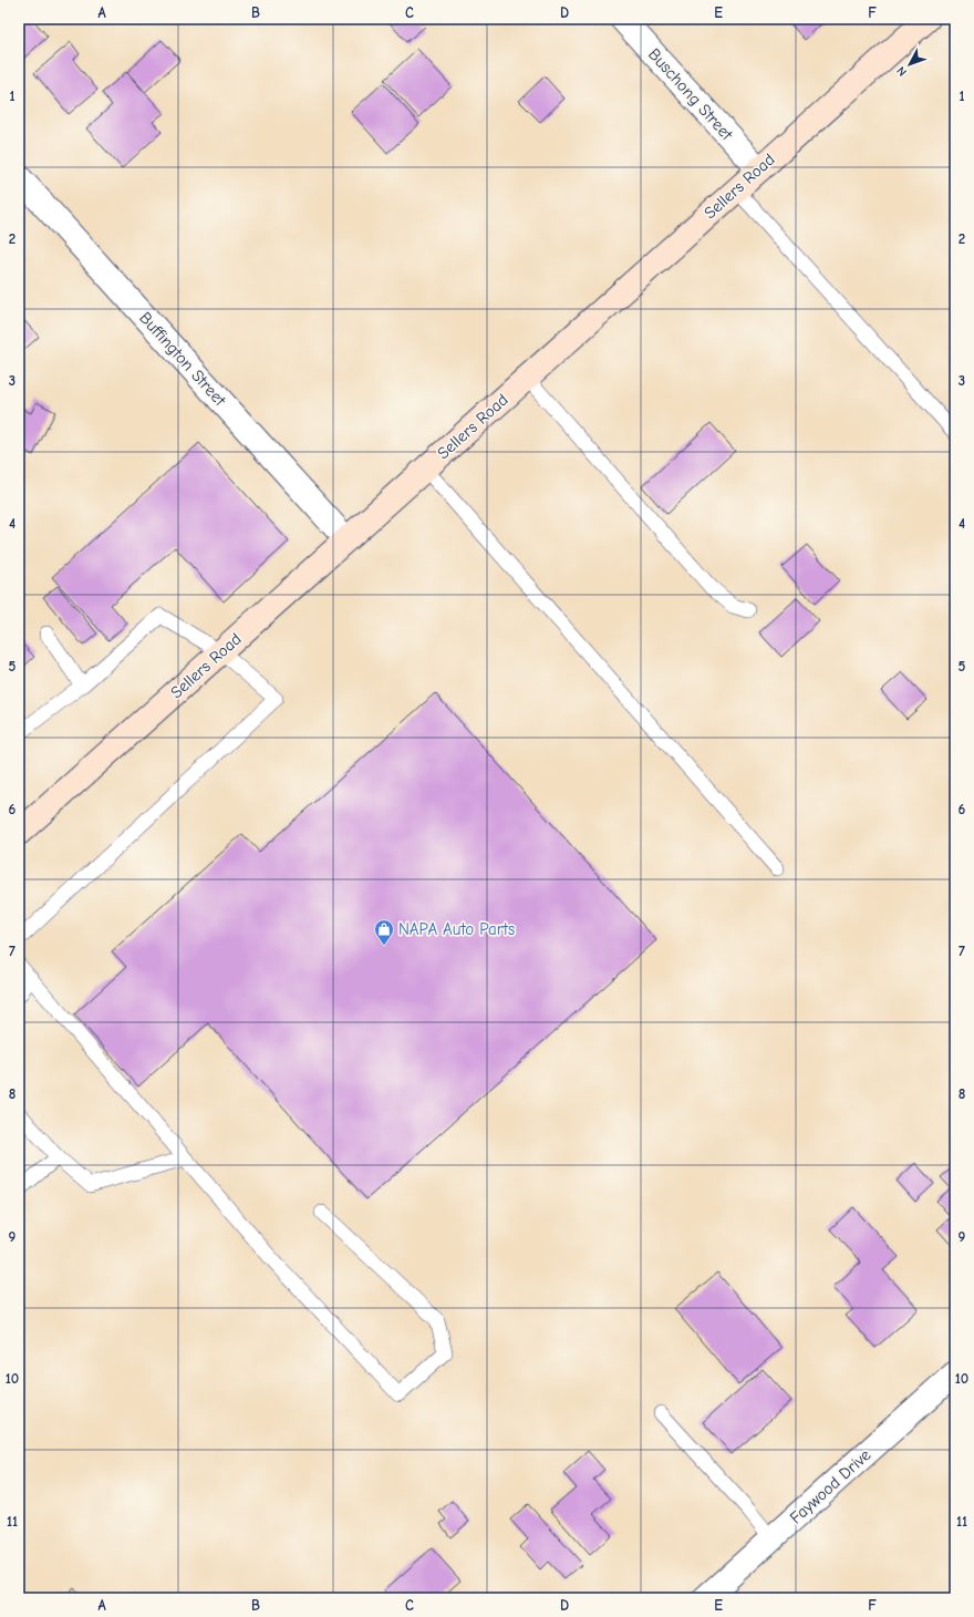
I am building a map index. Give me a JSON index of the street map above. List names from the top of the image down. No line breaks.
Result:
{"streets":{"street":["Buschong Street","Sellers Road","Buffington Street","Faywood Drive"]},"crossings":[["Buschong Street","Sellers Road"],["Sellers Road","Buffington Street"]],"places":{"shop":["NAPA Auto Parts"]},"north":"bottom left","grid":{"columns":["A","B","C","D","E","F"],"rows":["1","2","3","4","5","6","7","8","9","10","11"]}}
